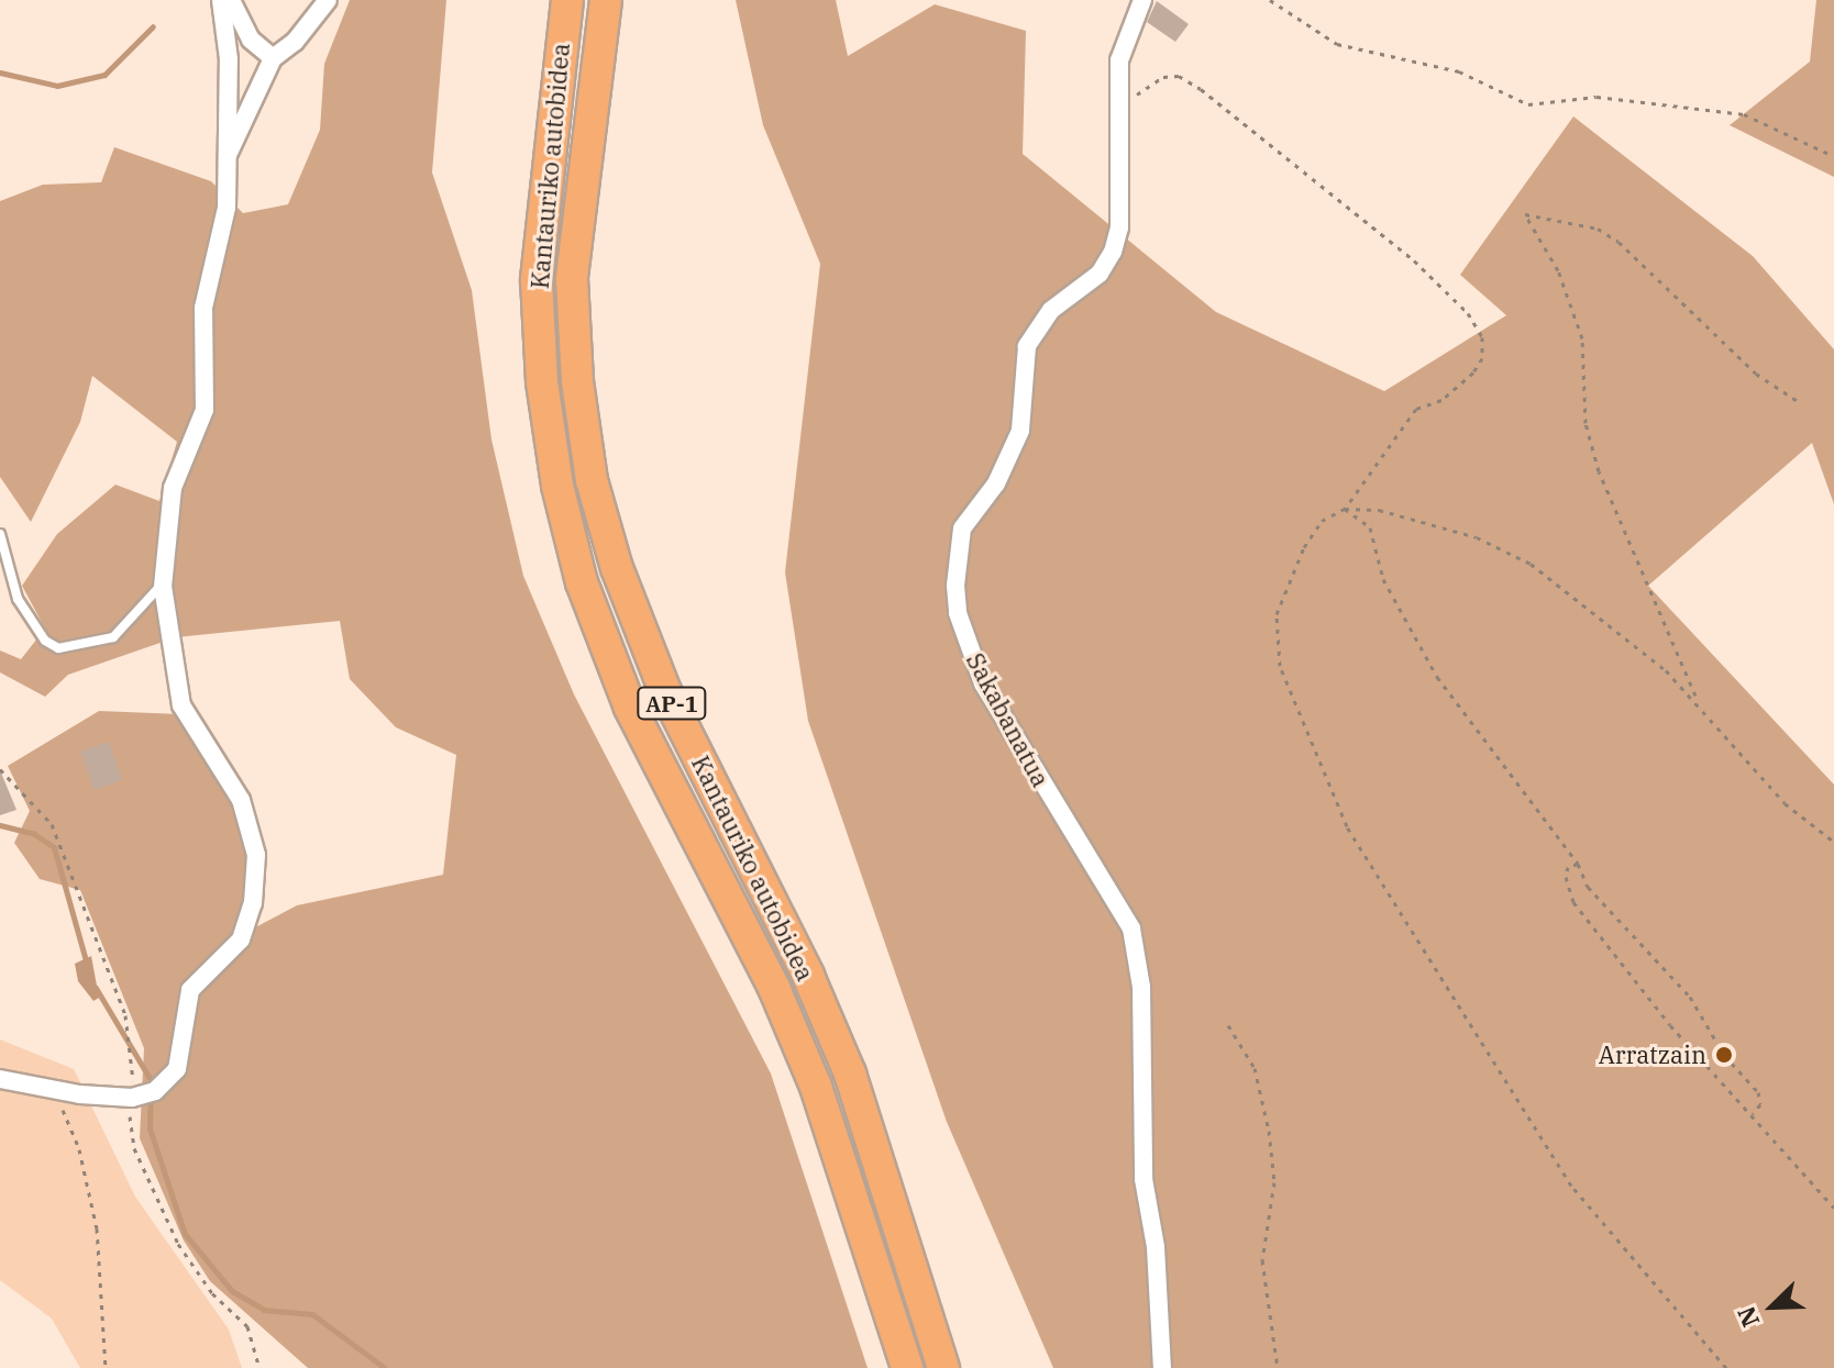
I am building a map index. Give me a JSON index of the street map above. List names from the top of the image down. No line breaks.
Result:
{"streets":{"highway":["Kantauriko autobidea","AP-1"],"street":["Sakabanatua"]},"places":["Arratzain"],"north":"bottom left"}
